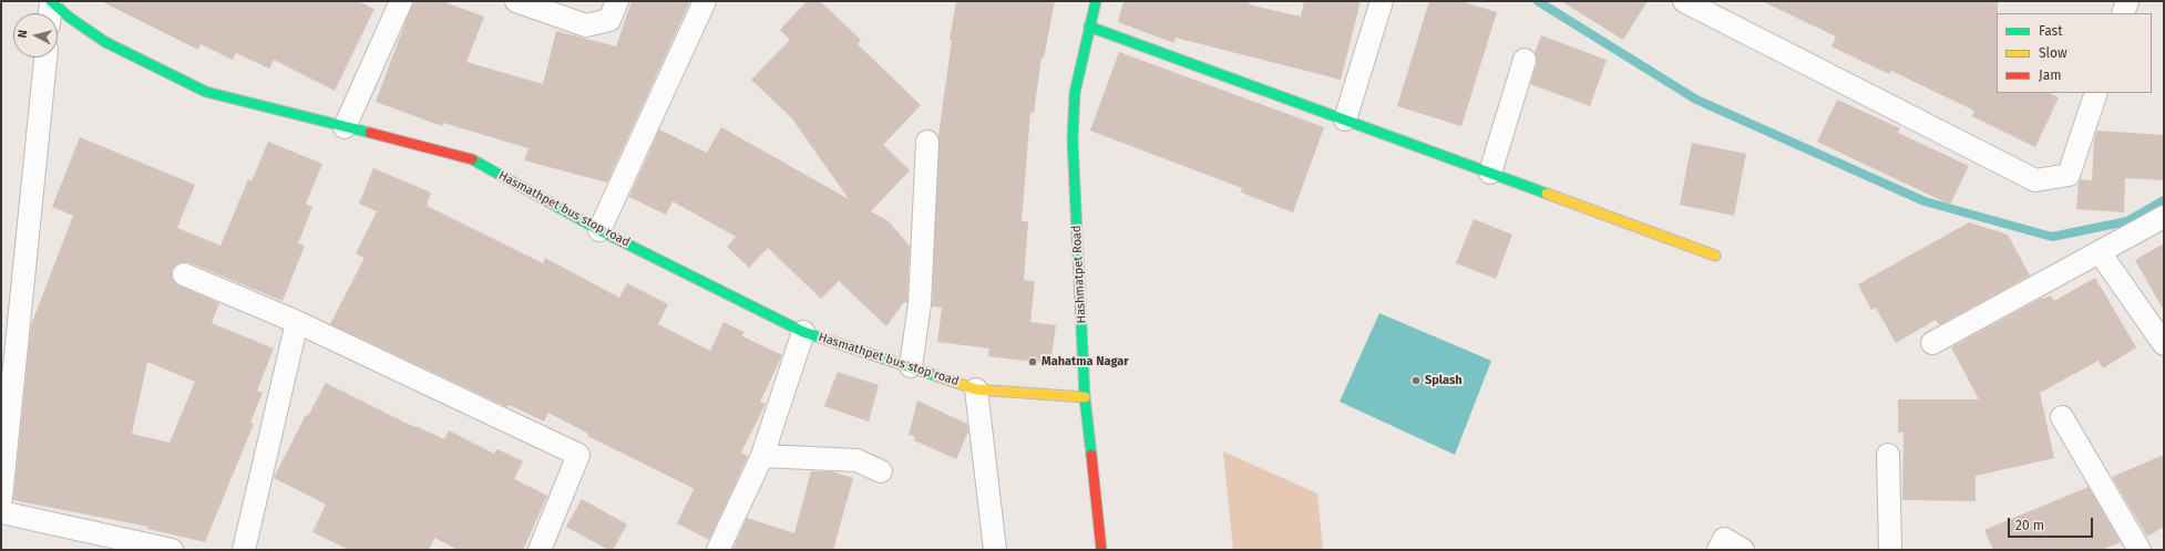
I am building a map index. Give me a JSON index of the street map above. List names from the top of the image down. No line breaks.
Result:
{"streets":{"street":["Hasmathpet bus stop road","Hashmatpet Road"]},"crossings":[["Hasmathpet bus stop road","Hashmatpet Road"]],"places":["Mahatma Nagar","Splash"],"legend":["Fast","Slow","Jam"],"scale_bar":"20 m","north":"left"}
